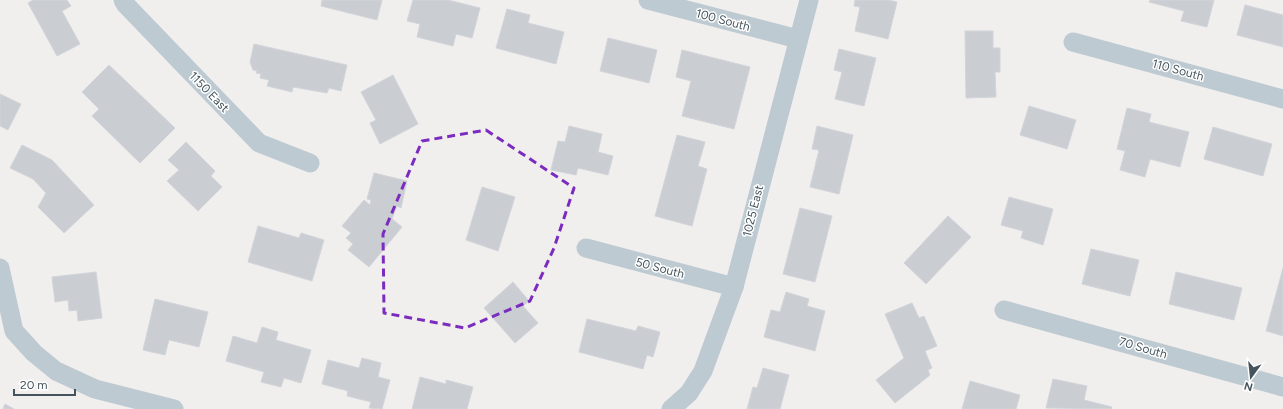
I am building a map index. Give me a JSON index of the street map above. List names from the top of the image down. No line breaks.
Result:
{"streets":{"street":["100 South","110 South","1150 East","1025 East","50 South","70 South"]},"crossings":[["100 South","1025 East"],["1025 East","50 South"]],"scale_bar":"20 m","north":"bottom"}
